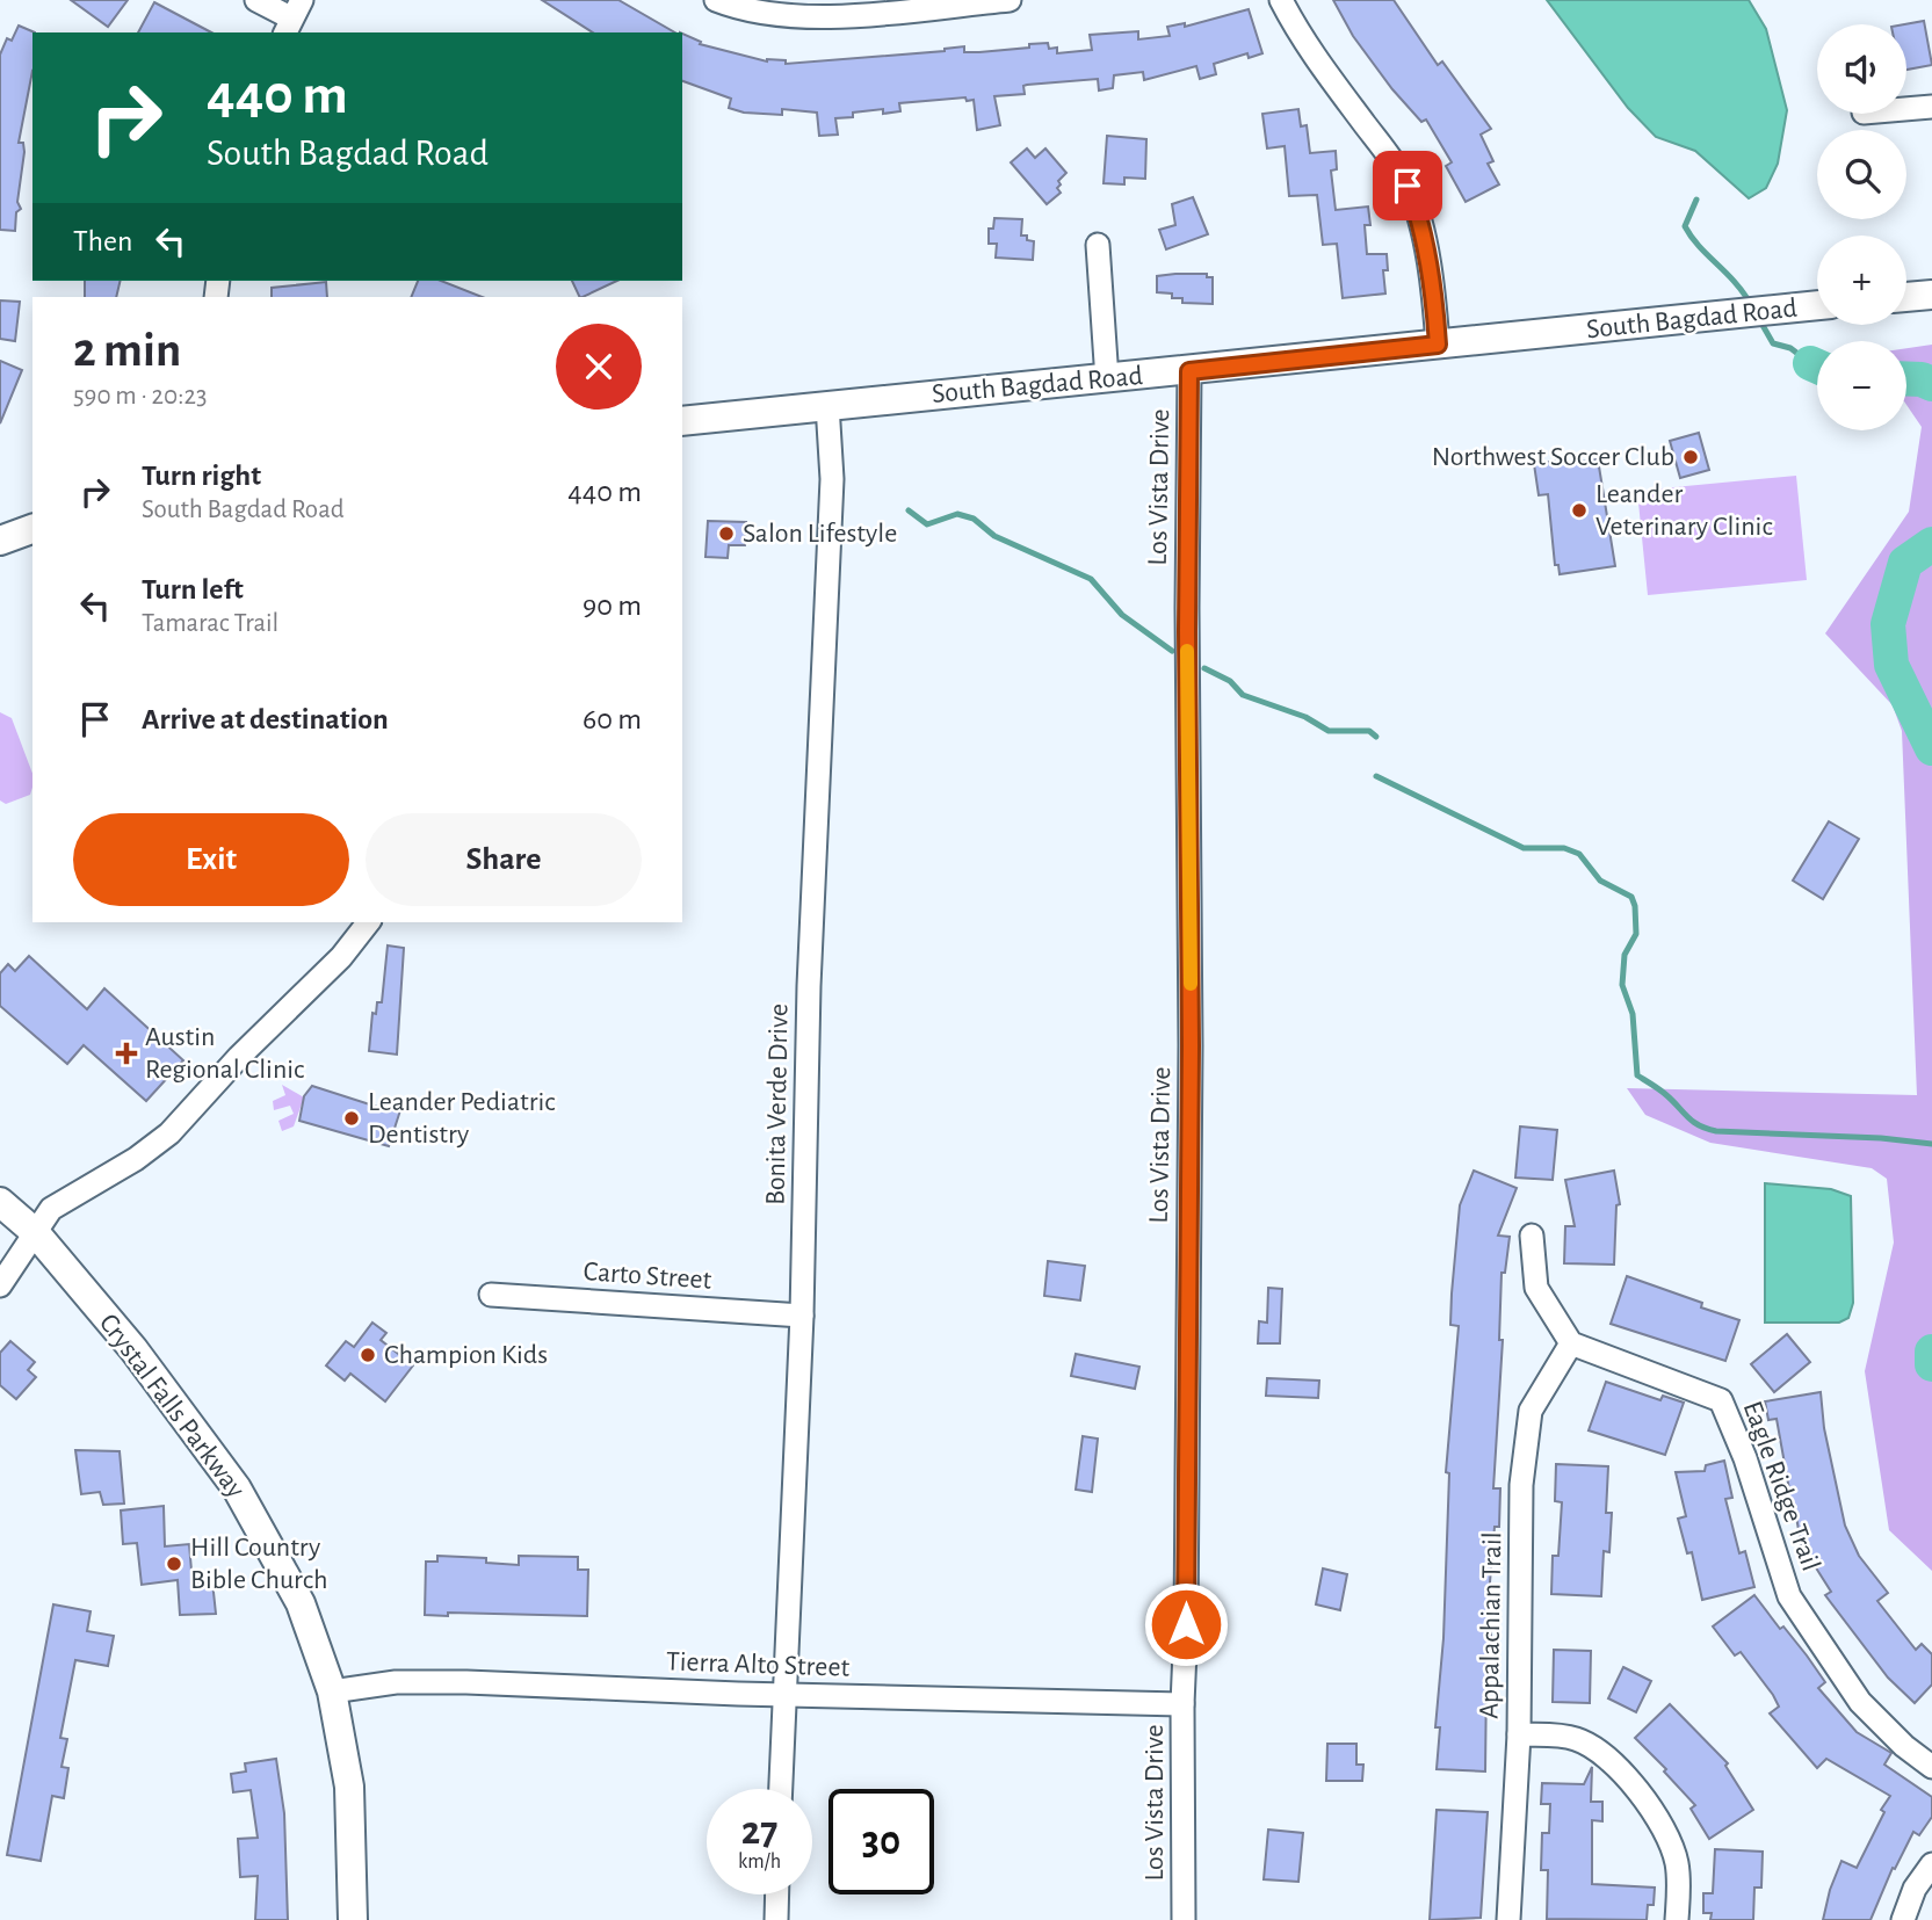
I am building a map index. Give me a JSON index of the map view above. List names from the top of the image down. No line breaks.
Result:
{"streets":{"main road":["South Bagdad Road","Crystal Falls Parkway"],"street":["Los Vista Drive","Bonita Verde Drive","Carto Street","Eagle Ridge Trail","Appalachian Trail","Tierra Alto Street"]},"crossings":[["South Bagdad Road","Los Vista Drive"],["South Bagdad Road","Bonita Verde Drive"],["Los Vista Drive","Tierra Alto Street"],["Bonita Verde Drive","Carto Street"],["Bonita Verde Drive","Tierra Alto Street"],["Crystal Falls Parkway","Tierra Alto Street"],["Eagle Ridge Trail","Appalachian Trail"]],"places":{"other":["Northwest Soccer Club","Leander Veterinary Clinic","Salon Lifestyle","Leander Pediatric Dentistry","Champion Kids","Hill Country Bible Church"],"health":["Austin Regional Clinic"]},"page":{"map_buttons":["+","−"],"turn":["440 m","South Bagdad Road"],"then":"Then","heading":["2 min","590 m · 20:23"],"list":[{"name":"Turn right","note":"South Bagdad Road","value":"440 m"},{"name":"Turn left","note":"Tamarac Trail","value":"90 m"},{"name":"Arrive at destination","value":"60 m"}],"buttons":["Exit","Share"],"speed":"27 km/h","limit":"30"}}
